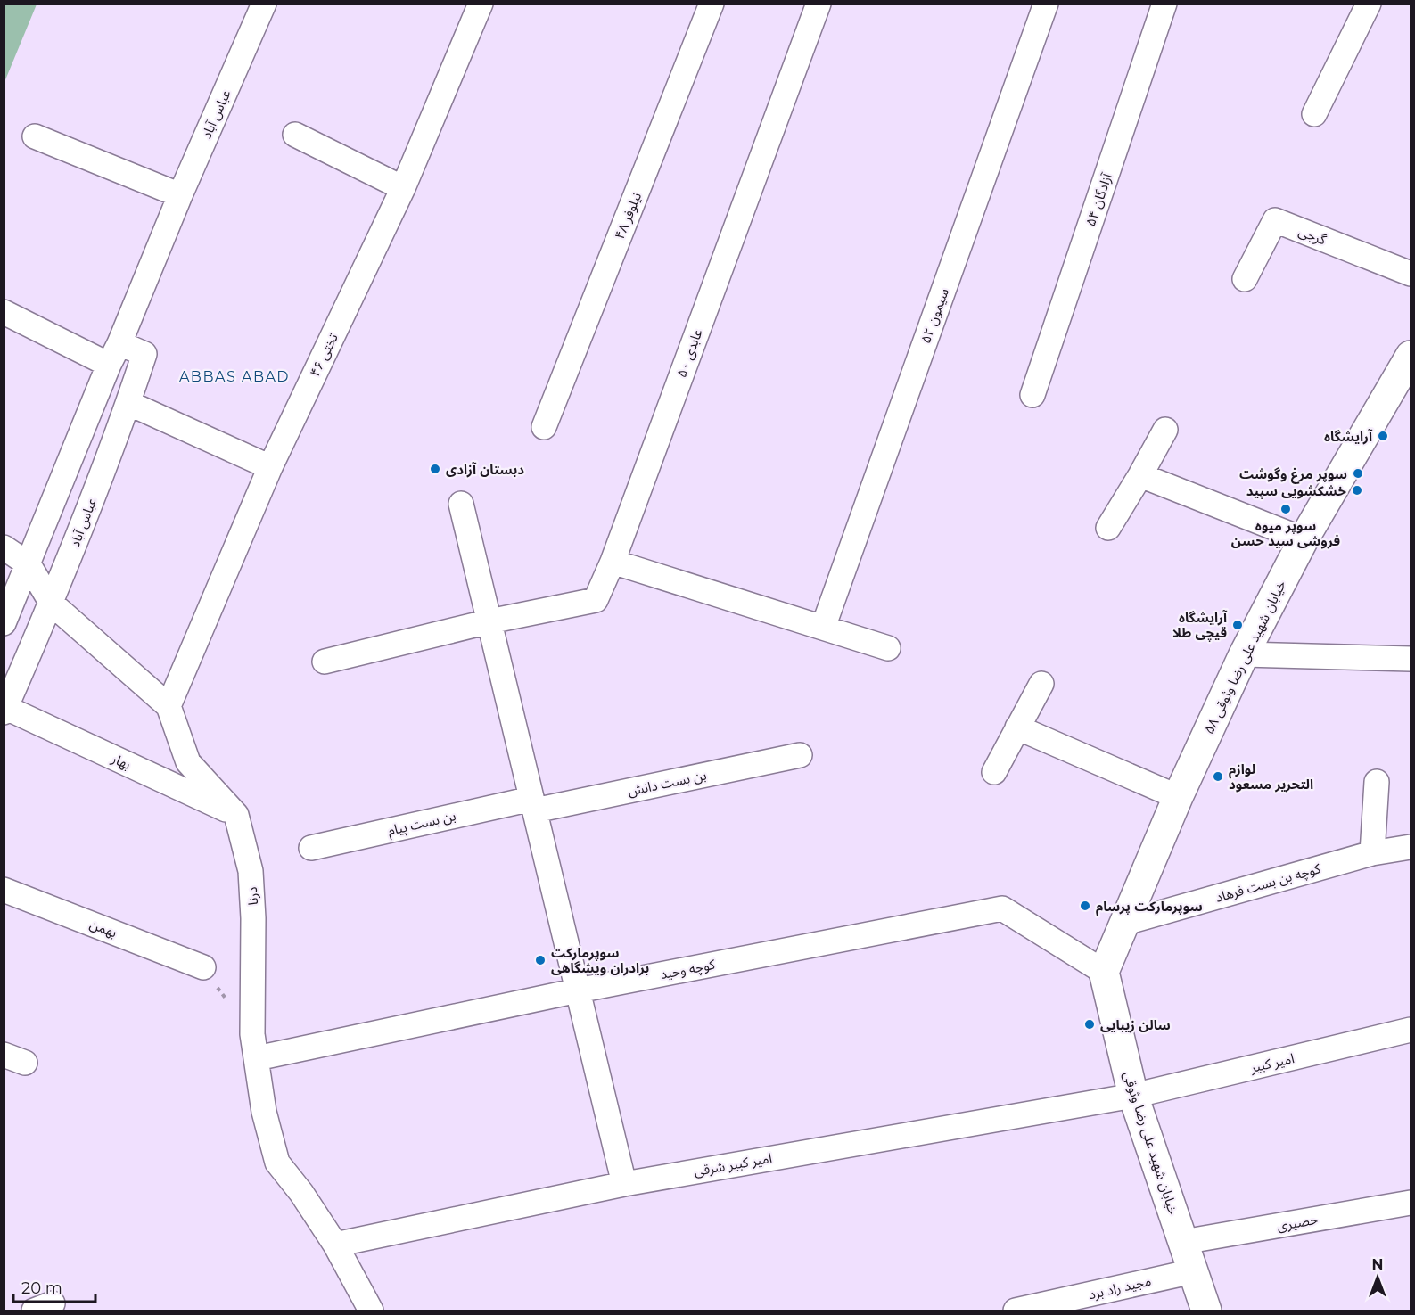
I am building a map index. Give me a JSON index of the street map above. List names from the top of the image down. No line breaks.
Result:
{"streets":{"street":["عباس آباد","آزادگان ۵۴","نیلوفر ۴۸","گرجی","سیمون ۵۲","عابدی ۵۰","تختی ۴۶","خیابان شهید علی رضا وثوقی ۵۸","بهار","بن بست دانش","بن بست پیام","کوچه بن بست فرهاد","درنا","بهمن","کوچه وحید","امیر کبیر","خیابان شهید علی رضا وثوقی","امیر کبیر شرقی","حصیری","مجید راد برد"]},"crossings":[["عباس آباد","بهار"],["عباس آباد","درنا"],["تختی ۴۶","درنا"],["خیابان شهید علی رضا وثوقی ۵۸","کوچه بن بست فرهاد"],["خیابان شهید علی رضا وثوقی ۵۸","کوچه وحید"],["خیابان شهید علی رضا وثوقی ۵۸","خیابان شهید علی رضا وثوقی"],["بهار","درنا"],["بن بست دانش","بن بست پیام"],["درنا","کوچه وحید"],["درنا","امیر کبیر شرقی"],["کوچه وحید","خیابان شهید علی رضا وثوقی"],["امیر کبیر","خیابان شهید علی رضا وثوقی"],["امیر کبیر","امیر کبیر شرقی"],["خیابان شهید علی رضا وثوقی","امیر کبیر شرقی"],["خیابان شهید علی رضا وثوقی","حصیری"],["خیابان شهید علی رضا وثوقی","مجید راد برد"]],"districts":["ABBAS ABAD"],"places":["آرایشگاه","دبستان آزادی","سوپر مرغ وگوشت","خشکشویی سپید","سوپر میوه فروشی سید حسن","آرایشگاه قیچی طلا","لوازم التحریر مسعود","سوپرمارکت پرسام","سوپرمارکت برادران ویشگاهی","سالن زیبایی"],"scale_bar":"20 m","north":"top"}
